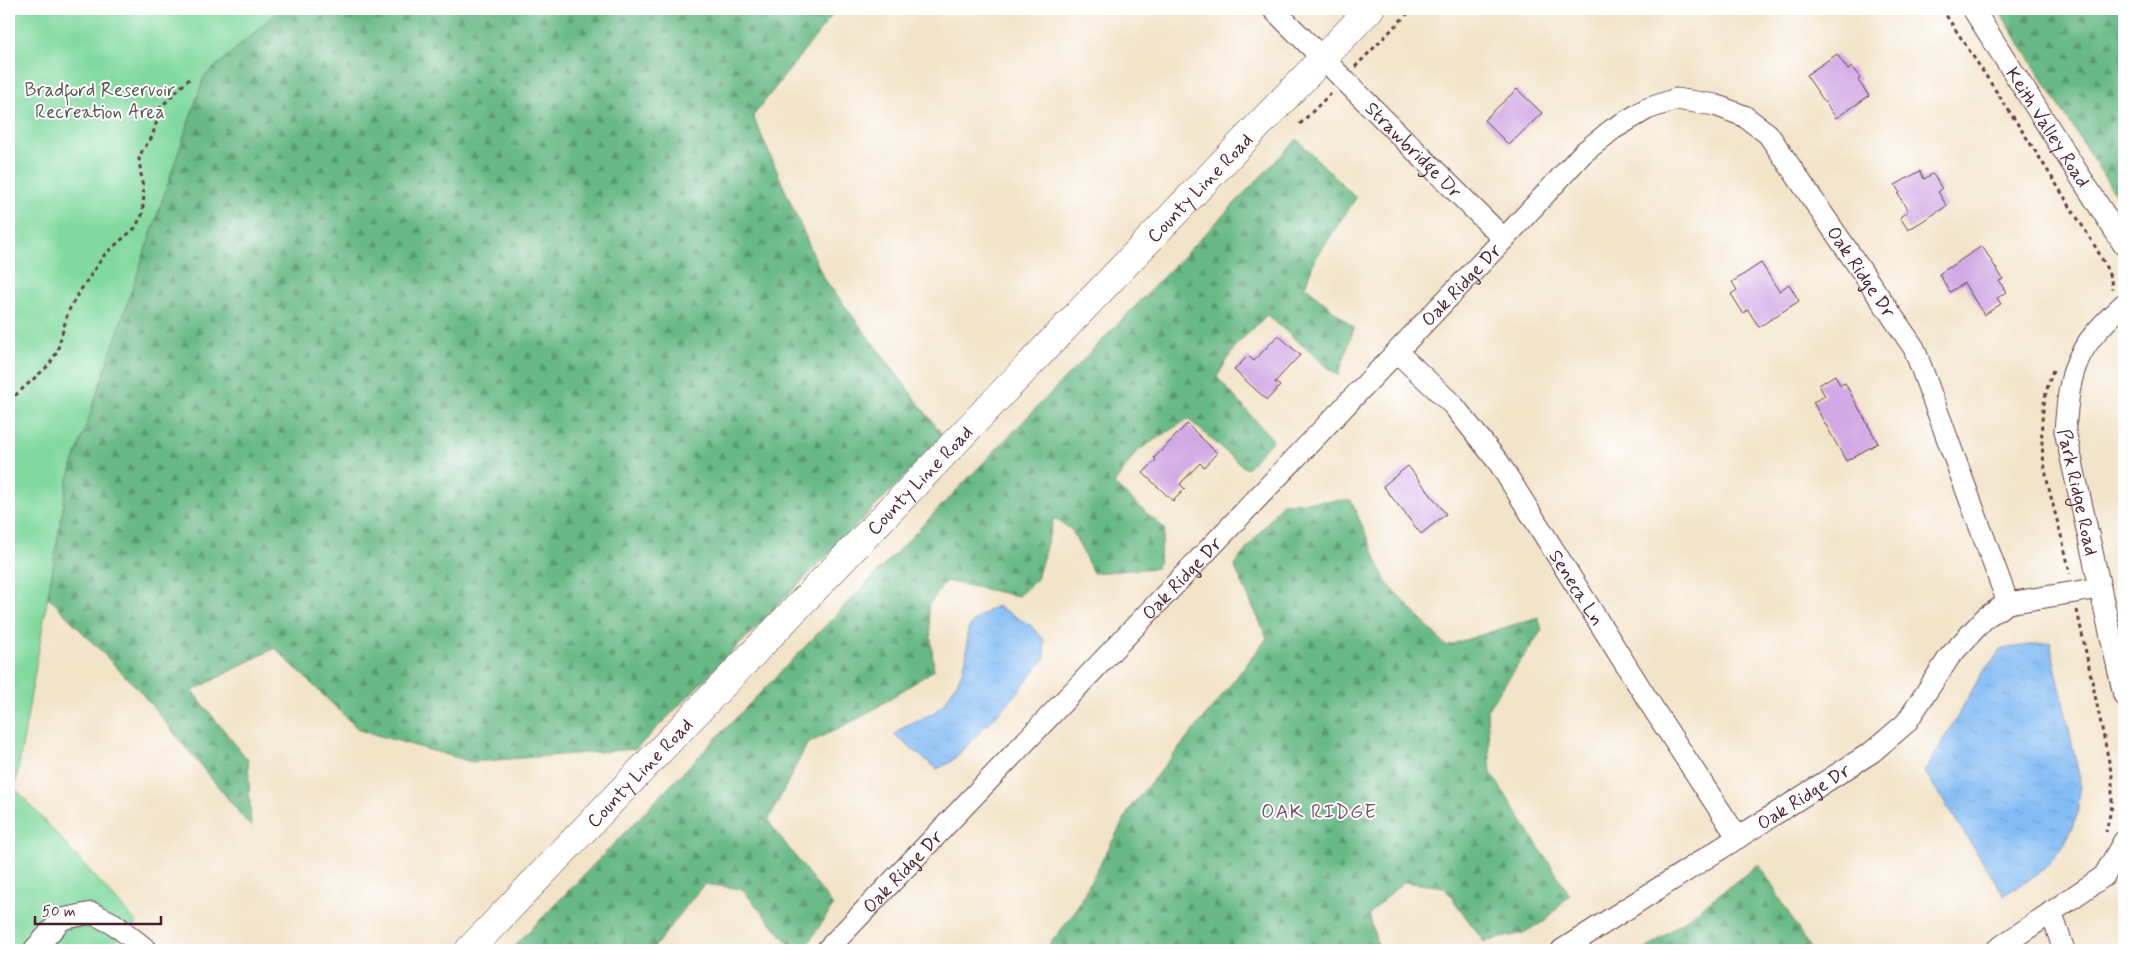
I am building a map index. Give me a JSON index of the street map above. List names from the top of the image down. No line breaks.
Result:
{"streets":{"main road":["County Line Road"],"street":["Keith Valley Road","Strawbridge Dr","Oak Ridge Dr","Park Ridge Road","Seneca Ln"]},"crossings":[["Strawbridge Dr","County Line Road"],["Strawbridge Dr","Oak Ridge Dr"],["Oak Ridge Dr","Park Ridge Road"],["Oak Ridge Dr","Seneca Ln"]],"districts":["OAK RIDGE"],"parks":["Bradford Reservoir Recreation Area"],"scale_bar":"50 m"}
